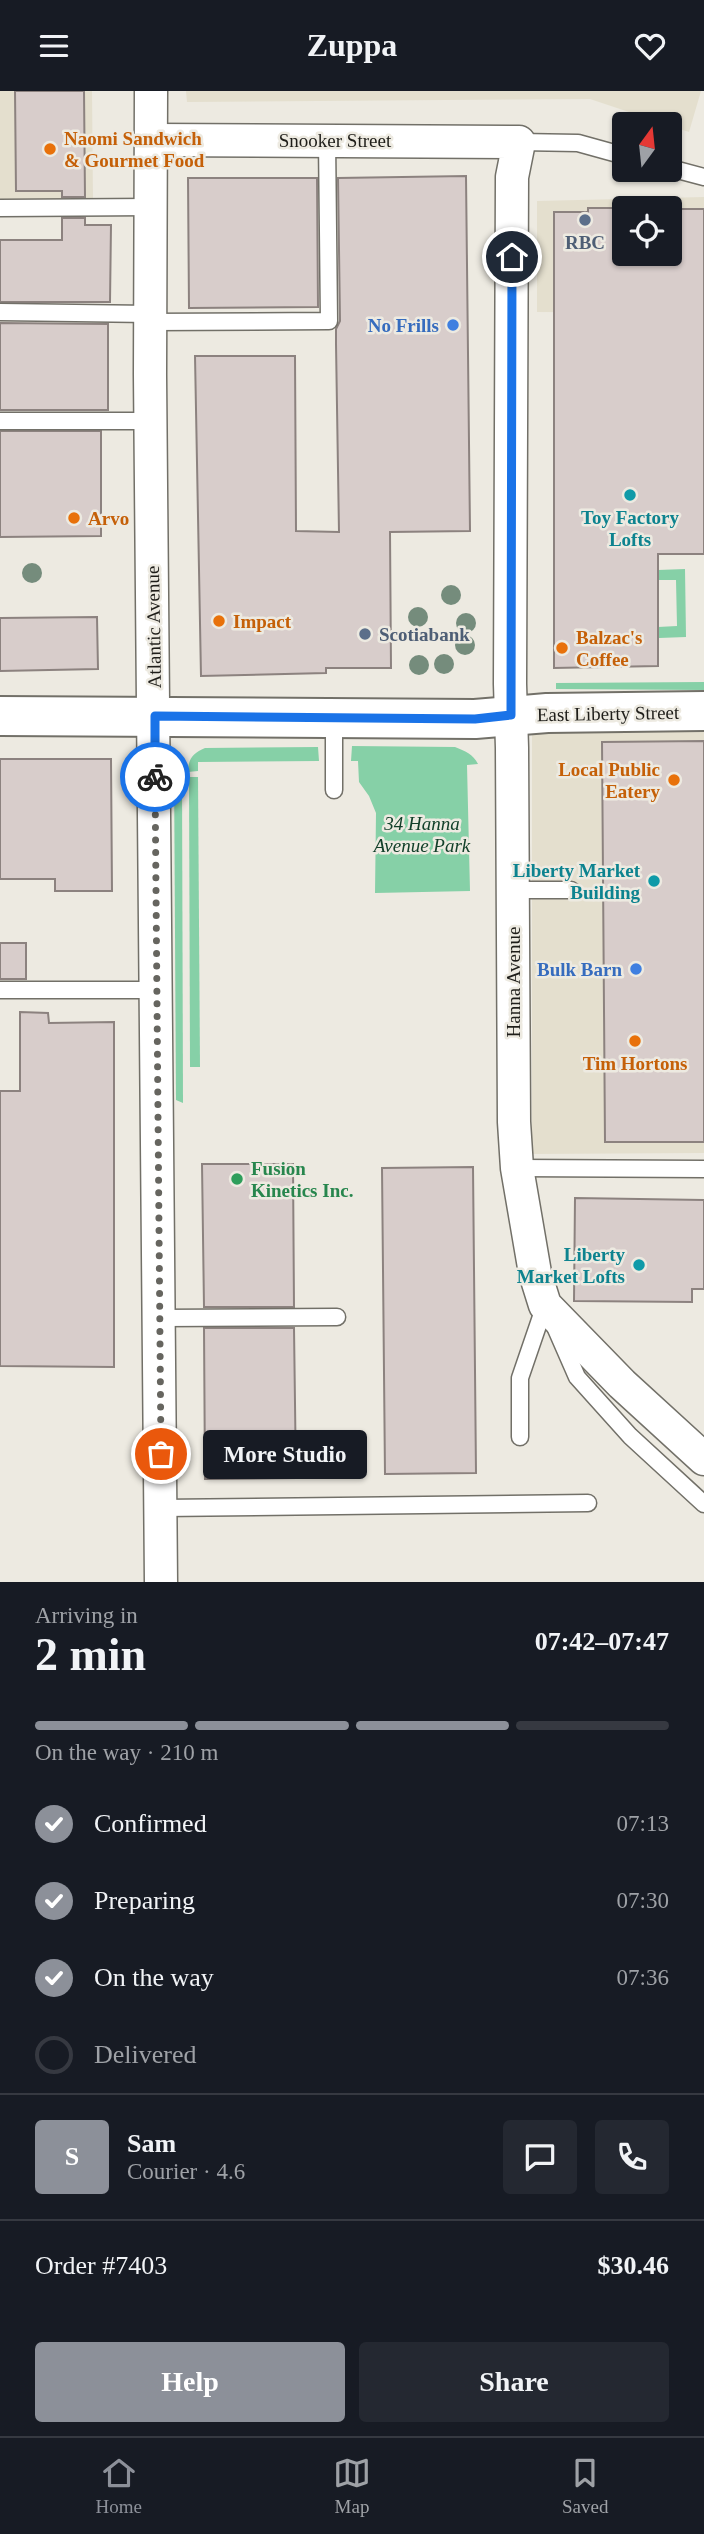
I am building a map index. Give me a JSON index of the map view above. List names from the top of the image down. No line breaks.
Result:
{"streets":{"street":["Snooker Street","Atlantic Avenue","East Liberty Street","Hanna Avenue"]},"crossings":[["Snooker Street","Atlantic Avenue"],["Snooker Street","Hanna Avenue"],["Atlantic Avenue","East Liberty Street"],["East Liberty Street","Hanna Avenue"]],"parks":["34 Hanna Avenue Park"],"places":["Naomi Sandwich & Gourmet Food","RBC","No Frills","Toy Factory Lofts","Arvo","Impact","Scotiabank","Balzac's Coffee","Local Public Eatery","Liberty Market Building","Bulk Barn","Tim Hortons","Fusion Kinetics Inc.","Liberty Market Lofts","More Studio"],"north":"top","page":{"header":"Zuppa","bubble":"More Studio","heading":["2 min","Arriving in","07:42–07:47"],"panel":["Sam","Courier · 4.6","Order #7403","$30.46"],"bar":"On the way · 210 m","list":[["Confirmed","07:13"],["Preparing","07:30"],["On the way","07:36"],"Delivered"],"round":"S","buttons":["Help","Share"],"tabs":["Home","Map","Saved"]}}
